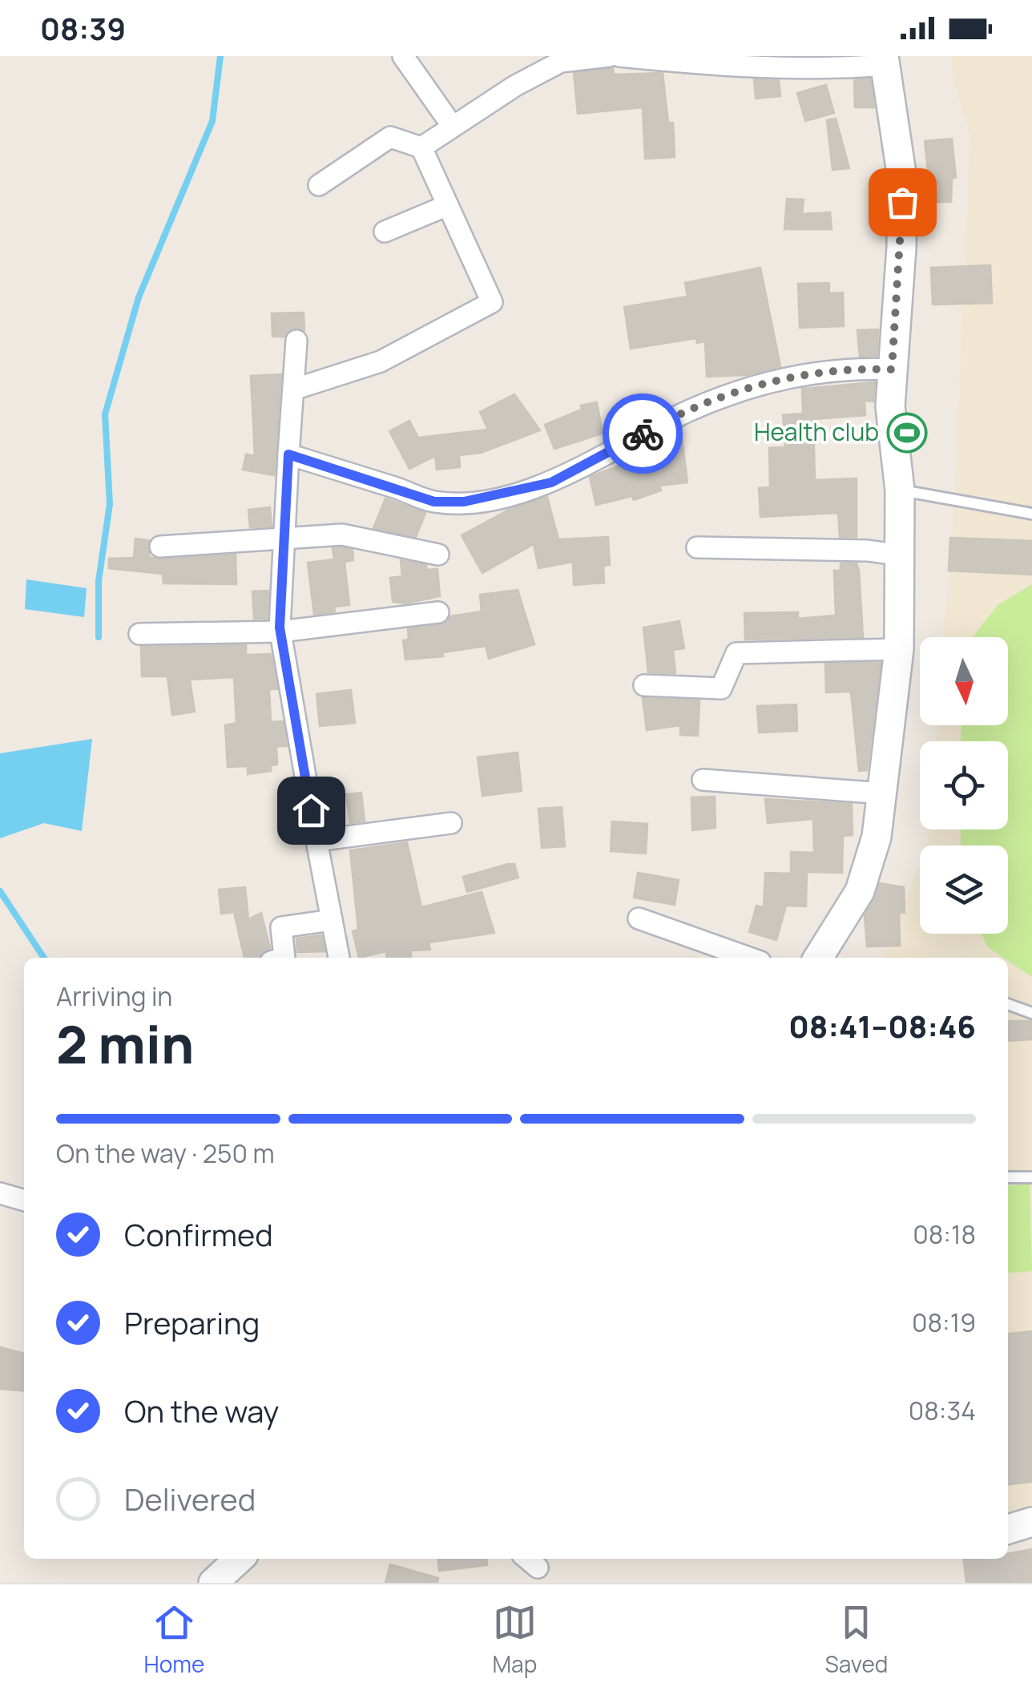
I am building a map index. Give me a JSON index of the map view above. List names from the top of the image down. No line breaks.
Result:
{"places":{"sports":["Health club"]},"north":"bottom","page":{"status":"08:39","heading":["2 min","Arriving in","08:41–08:46"],"bar":"On the way · 250 m","list":[["Confirmed","08:18"],["Preparing","08:19"],["On the way","08:34"],"Delivered"],"tabs":["Home","Map","Saved"]}}
